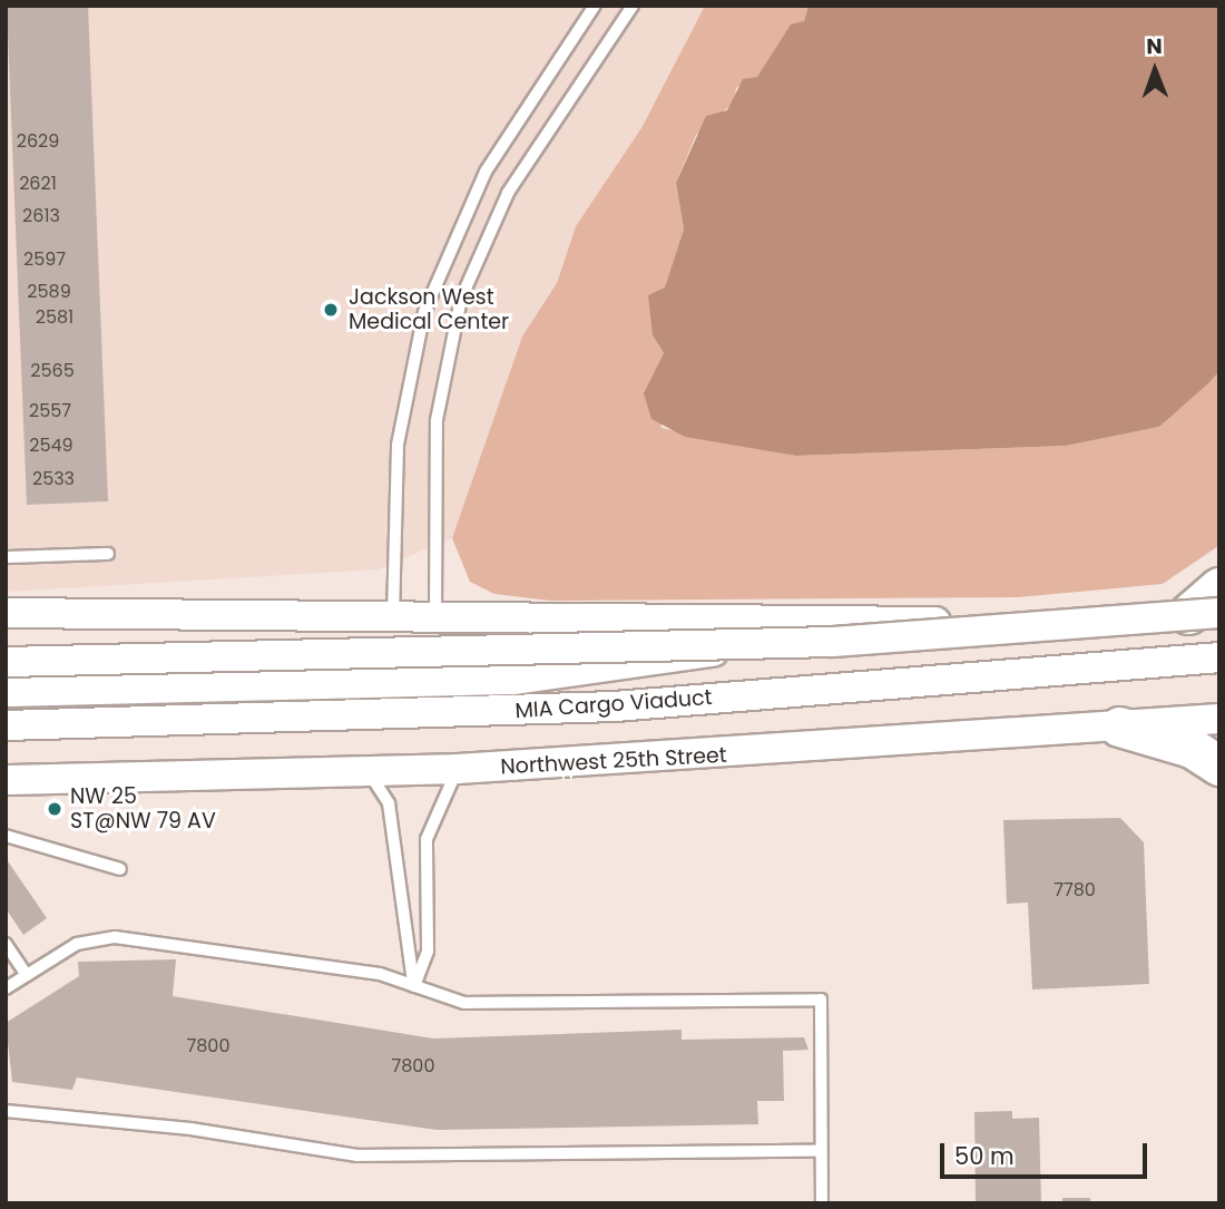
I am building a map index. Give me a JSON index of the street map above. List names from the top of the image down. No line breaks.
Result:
{"streets":{"main road":["MIA Cargo Viaduct","Northwest 25th Street"]},"places":["Jackson West Medical Center","NW 25 ST@NW 79 AV"],"house_numbers":["2629","2621","2613","2597","2589","2581","2565","2557","2549","2533","7780","7800","7800"],"scale_bar":"50 m","north":"top"}
